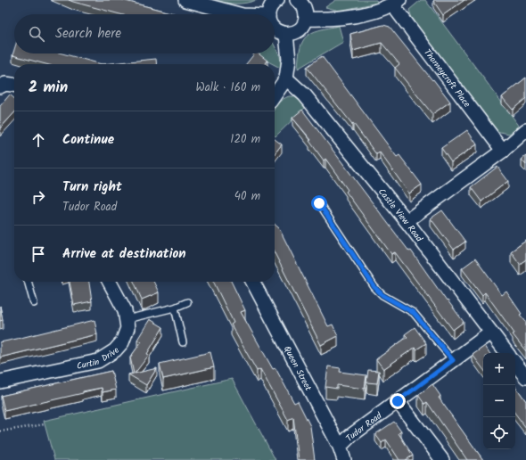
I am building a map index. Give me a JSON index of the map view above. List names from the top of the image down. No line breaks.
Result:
{"streets":{"street":["Thorneycroft Place","Castle View Road","Curtin Drive","Queen Street","Tudor Road"]},"crossings":[["Castle View Road","Tudor Road"],["Queen Street","Tudor Road"]],"page":{"search":"Search here","heading":["2 min","Walk · 160 m"],"list":[["Continue","120 m"],["Turn right","Tudor Road","40 m"],"Arrive at destination"],"map_buttons":["+","−"]}}
